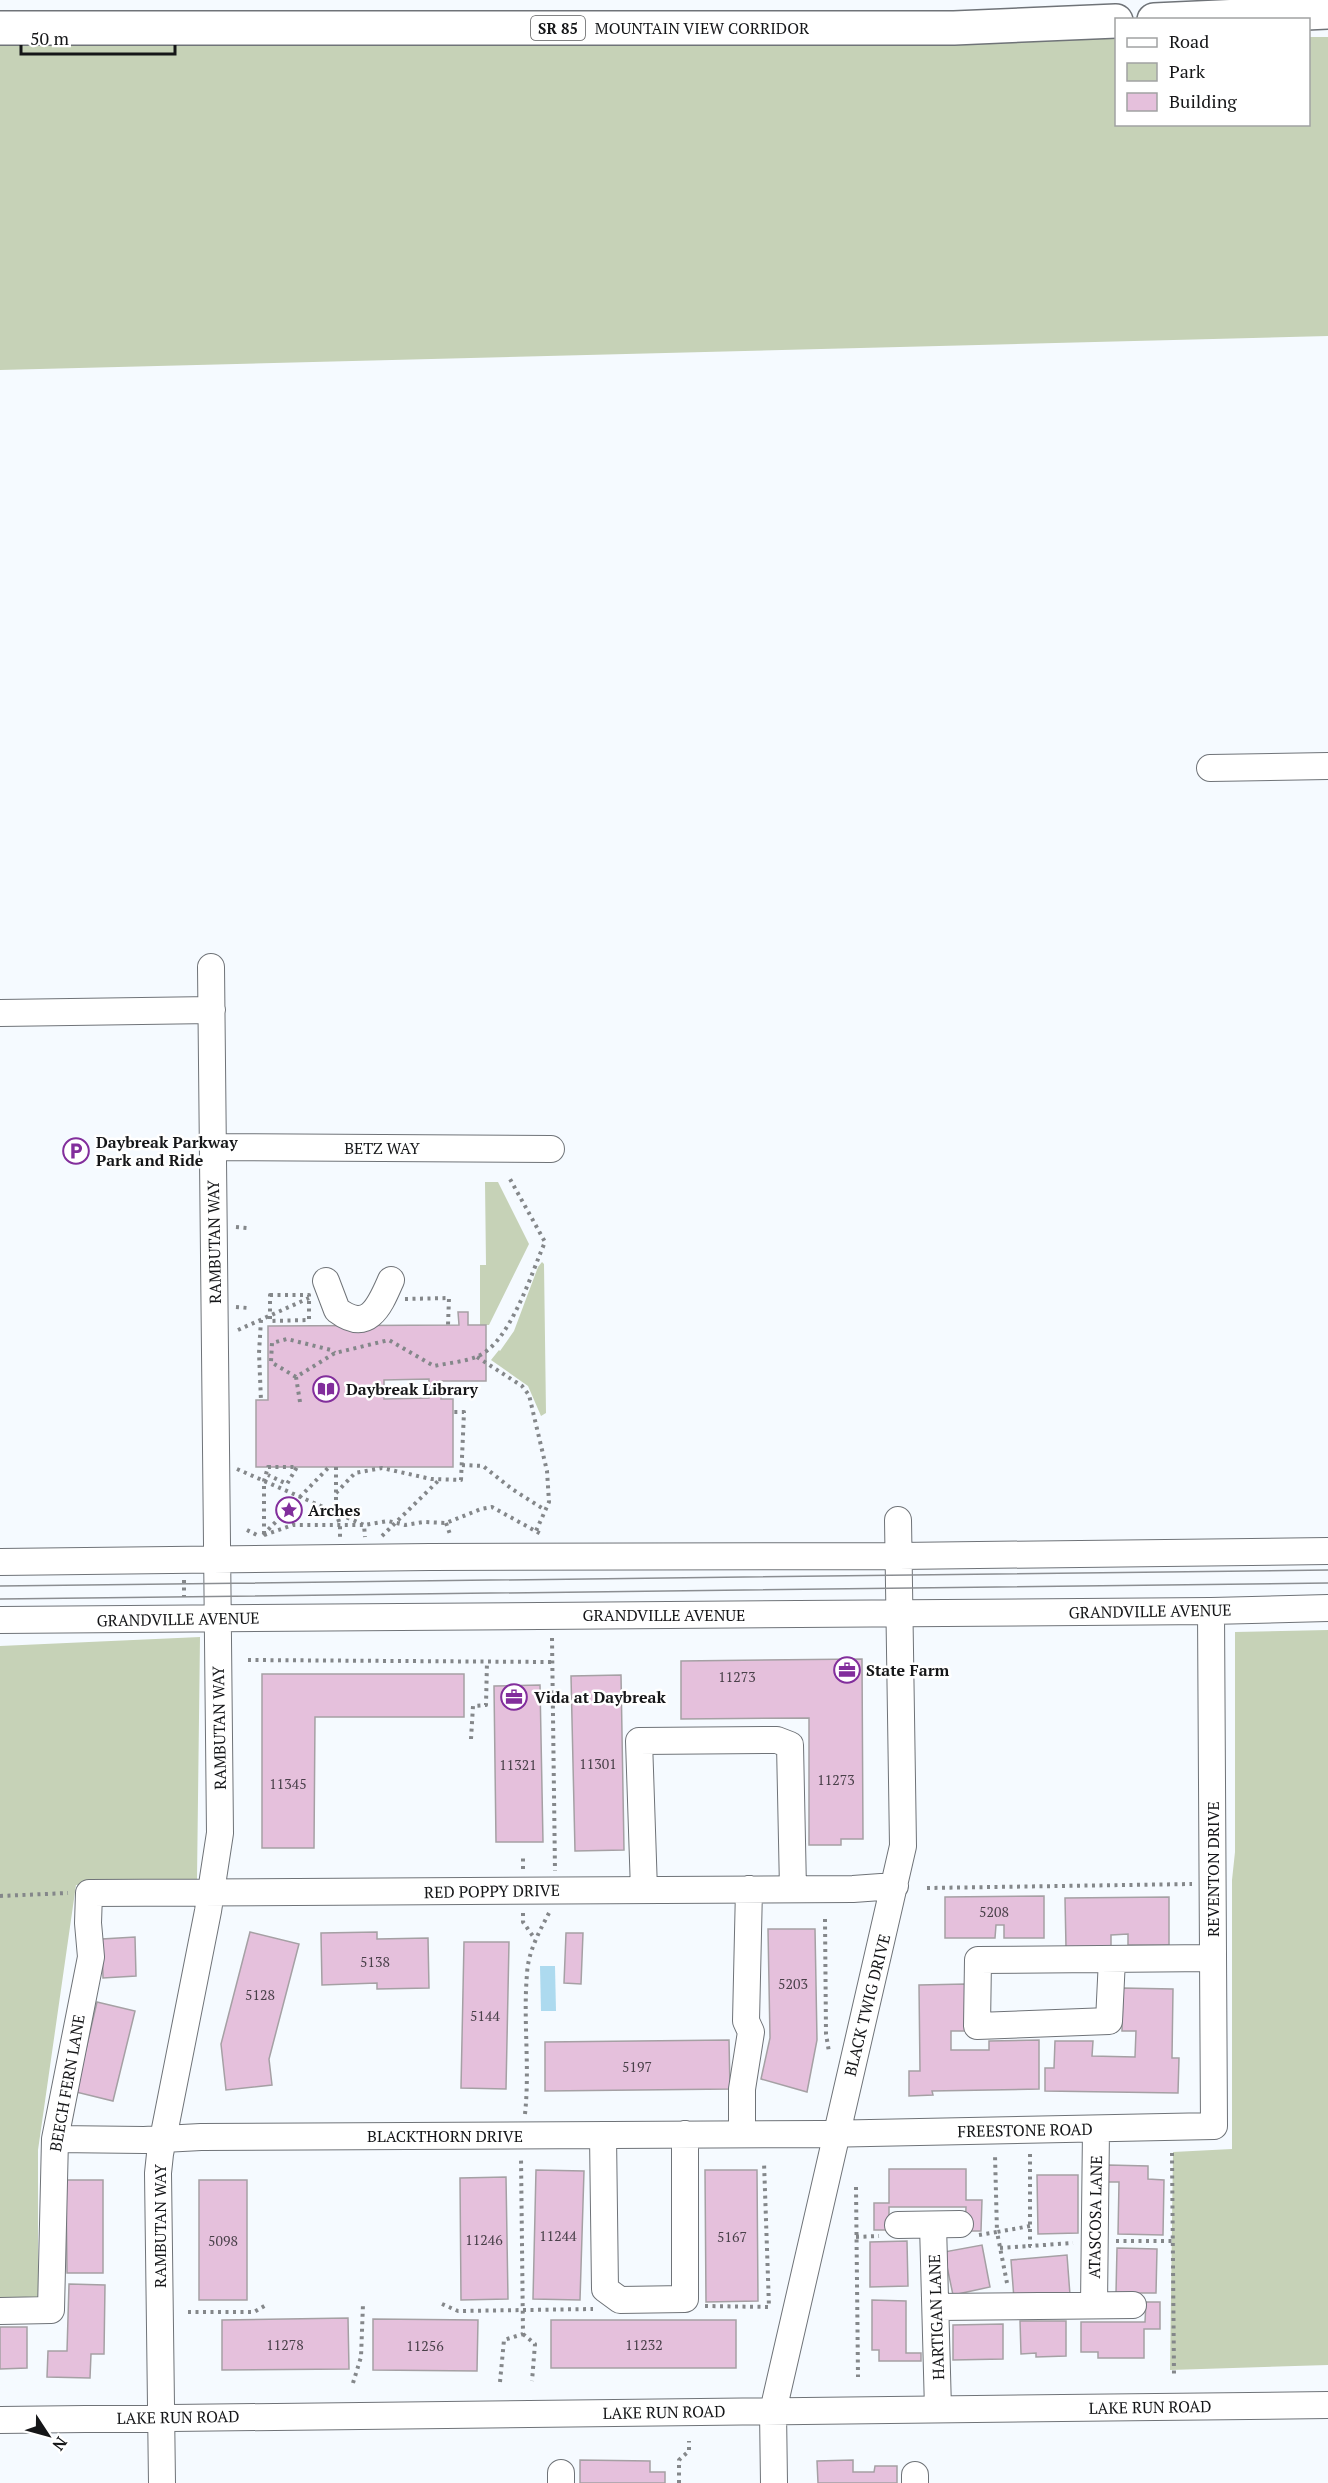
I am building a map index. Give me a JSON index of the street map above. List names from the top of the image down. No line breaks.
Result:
{"streets":{"highway":["SR 85","MOUNTAIN VIEW CORRIDOR"],"street":["BETZ WAY","RAMBUTAN WAY","GRANDVILLE AVENUE","REVENTON DRIVE","RED POPPY DRIVE","BLACK TWIG DRIVE","BEECH FERN LANE","FREESTONE ROAD","BLACKTHORN DRIVE","ATASCOSA LANE","HARTIGAN LANE","LAKE RUN ROAD"]},"crossings":[["BETZ WAY","RAMBUTAN WAY"],["RAMBUTAN WAY","GRANDVILLE AVENUE"],["RAMBUTAN WAY","RED POPPY DRIVE"],["RAMBUTAN WAY","BLACKTHORN DRIVE"],["RAMBUTAN WAY","LAKE RUN ROAD"],["GRANDVILLE AVENUE","REVENTON DRIVE"],["GRANDVILLE AVENUE","BLACK TWIG DRIVE"],["REVENTON DRIVE","FREESTONE ROAD"],["RED POPPY DRIVE","BLACK TWIG DRIVE"],["RED POPPY DRIVE","BEECH FERN LANE"],["BLACK TWIG DRIVE","FREESTONE ROAD"],["BLACK TWIG DRIVE","BLACKTHORN DRIVE"],["BLACK TWIG DRIVE","LAKE RUN ROAD"],["BEECH FERN LANE","BLACKTHORN DRIVE"],["FREESTONE ROAD","BLACKTHORN DRIVE"],["FREESTONE ROAD","ATASCOSA LANE"],["HARTIGAN LANE","LAKE RUN ROAD"]],"places":{"parking":["Daybreak Parkway Park and Ride"],"library":["Daybreak Library"],"place":["Arches"],"office":["State Farm","Vida at Daybreak"]},"house_numbers":["11273","11301","11321","11273","11345","5208","5138","5203","5128","5144","5197","11244","5167","11246","5098","11278","11232","11256"],"legend":["Road","Park","Building"],"scale_bar":"50 m","north":"bottom right"}
